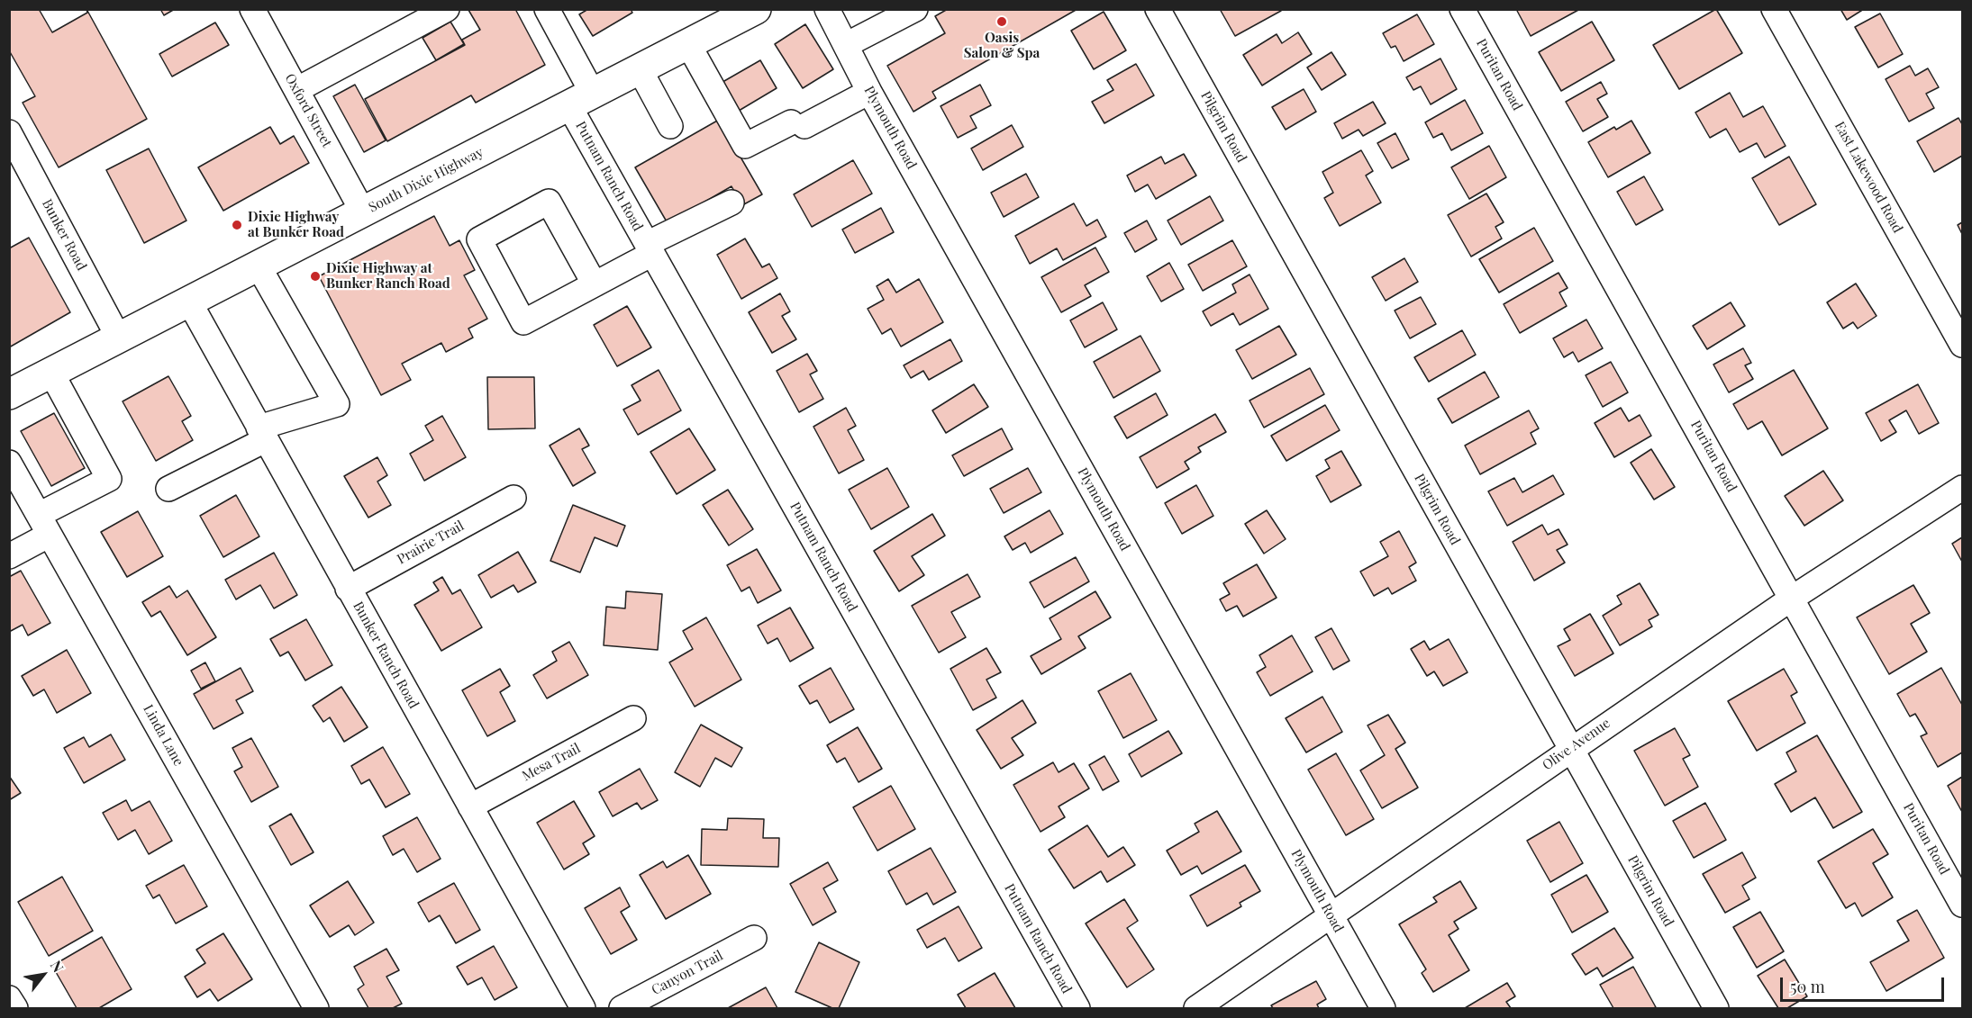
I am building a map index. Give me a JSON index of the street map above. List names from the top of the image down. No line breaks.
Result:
{"streets":{"main road":["South Dixie Highway"],"street":["Puritan Road","Oxford Street","Pilgrim Road","Plymouth Road","Putnam Ranch Road","East Lakewood Road","Bunker Road","Prairie Trail","Bunker Ranch Road","Linda Lane","Olive Avenue","Mesa Trail","Canyon Trail"]},"crossings":[["Puritan Road","Olive Avenue"],["Oxford Street","South Dixie Highway"],["Pilgrim Road","Olive Avenue"],["Plymouth Road","Olive Avenue"],["Putnam Ranch Road","South Dixie Highway"],["South Dixie Highway","Bunker Road"],["South Dixie Highway","Bunker Ranch Road"],["Prairie Trail","Bunker Ranch Road"],["Bunker Ranch Road","Mesa Trail"]],"places":["Oasis Salon & Spa","Dixie Highway at Bunker Road","Dixie Highway at Bunker Ranch Road"],"scale_bar":"50 m","north":"top right"}
